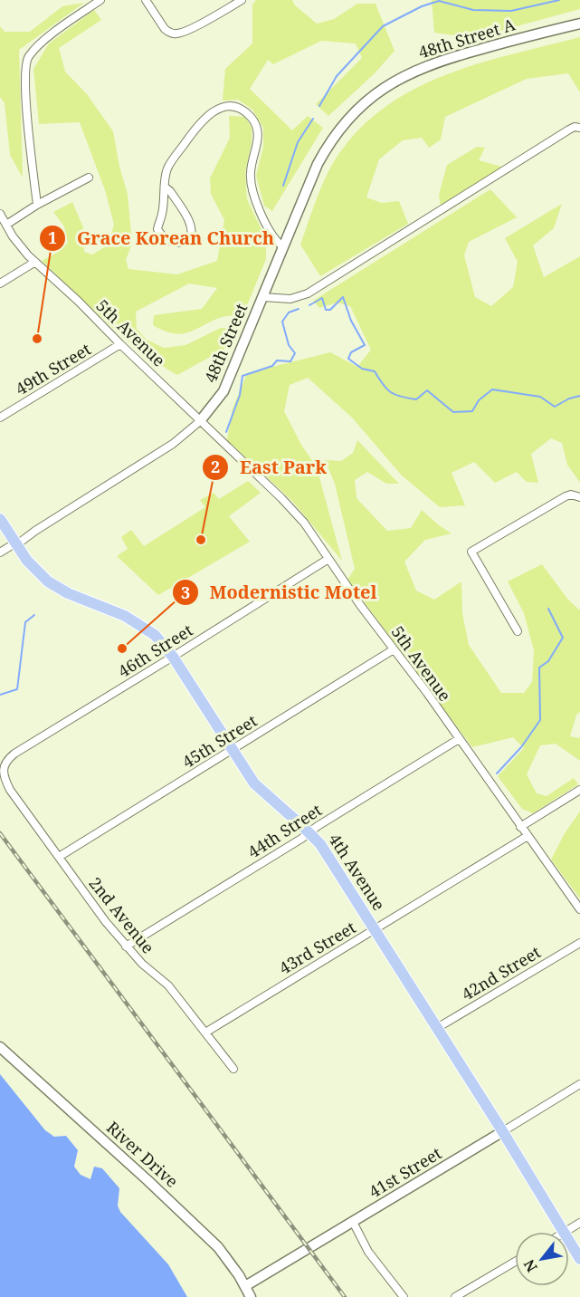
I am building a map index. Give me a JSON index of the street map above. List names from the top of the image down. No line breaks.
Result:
{"streets":{"main road":["4th Avenue"],"street":["48th Street A","5th Avenue","48th Street","49th Street","46th Street","45th Street","44th Street","2nd Avenue","43rd Street","42nd Street","River Drive","41st Street"]},"crossings":[["48th Street A","48th Street"],["5th Avenue","48th Street"],["5th Avenue","49th Street"],["5th Avenue","46th Street"],["5th Avenue","45th Street"],["5th Avenue","44th Street"],["5th Avenue","43rd Street"],["48th Street","4th Avenue"],["46th Street","4th Avenue"],["46th Street","2nd Avenue"],["45th Street","4th Avenue"],["45th Street","2nd Avenue"],["44th Street","4th Avenue"],["44th Street","2nd Avenue"],["4th Avenue","43rd Street"],["4th Avenue","42nd Street"],["4th Avenue","41st Street"],["2nd Avenue","43rd Street"],["River Drive","41st Street"]],"places":["Grace Korean Church","East Park","Modernistic Motel"],"north":"bottom left"}
